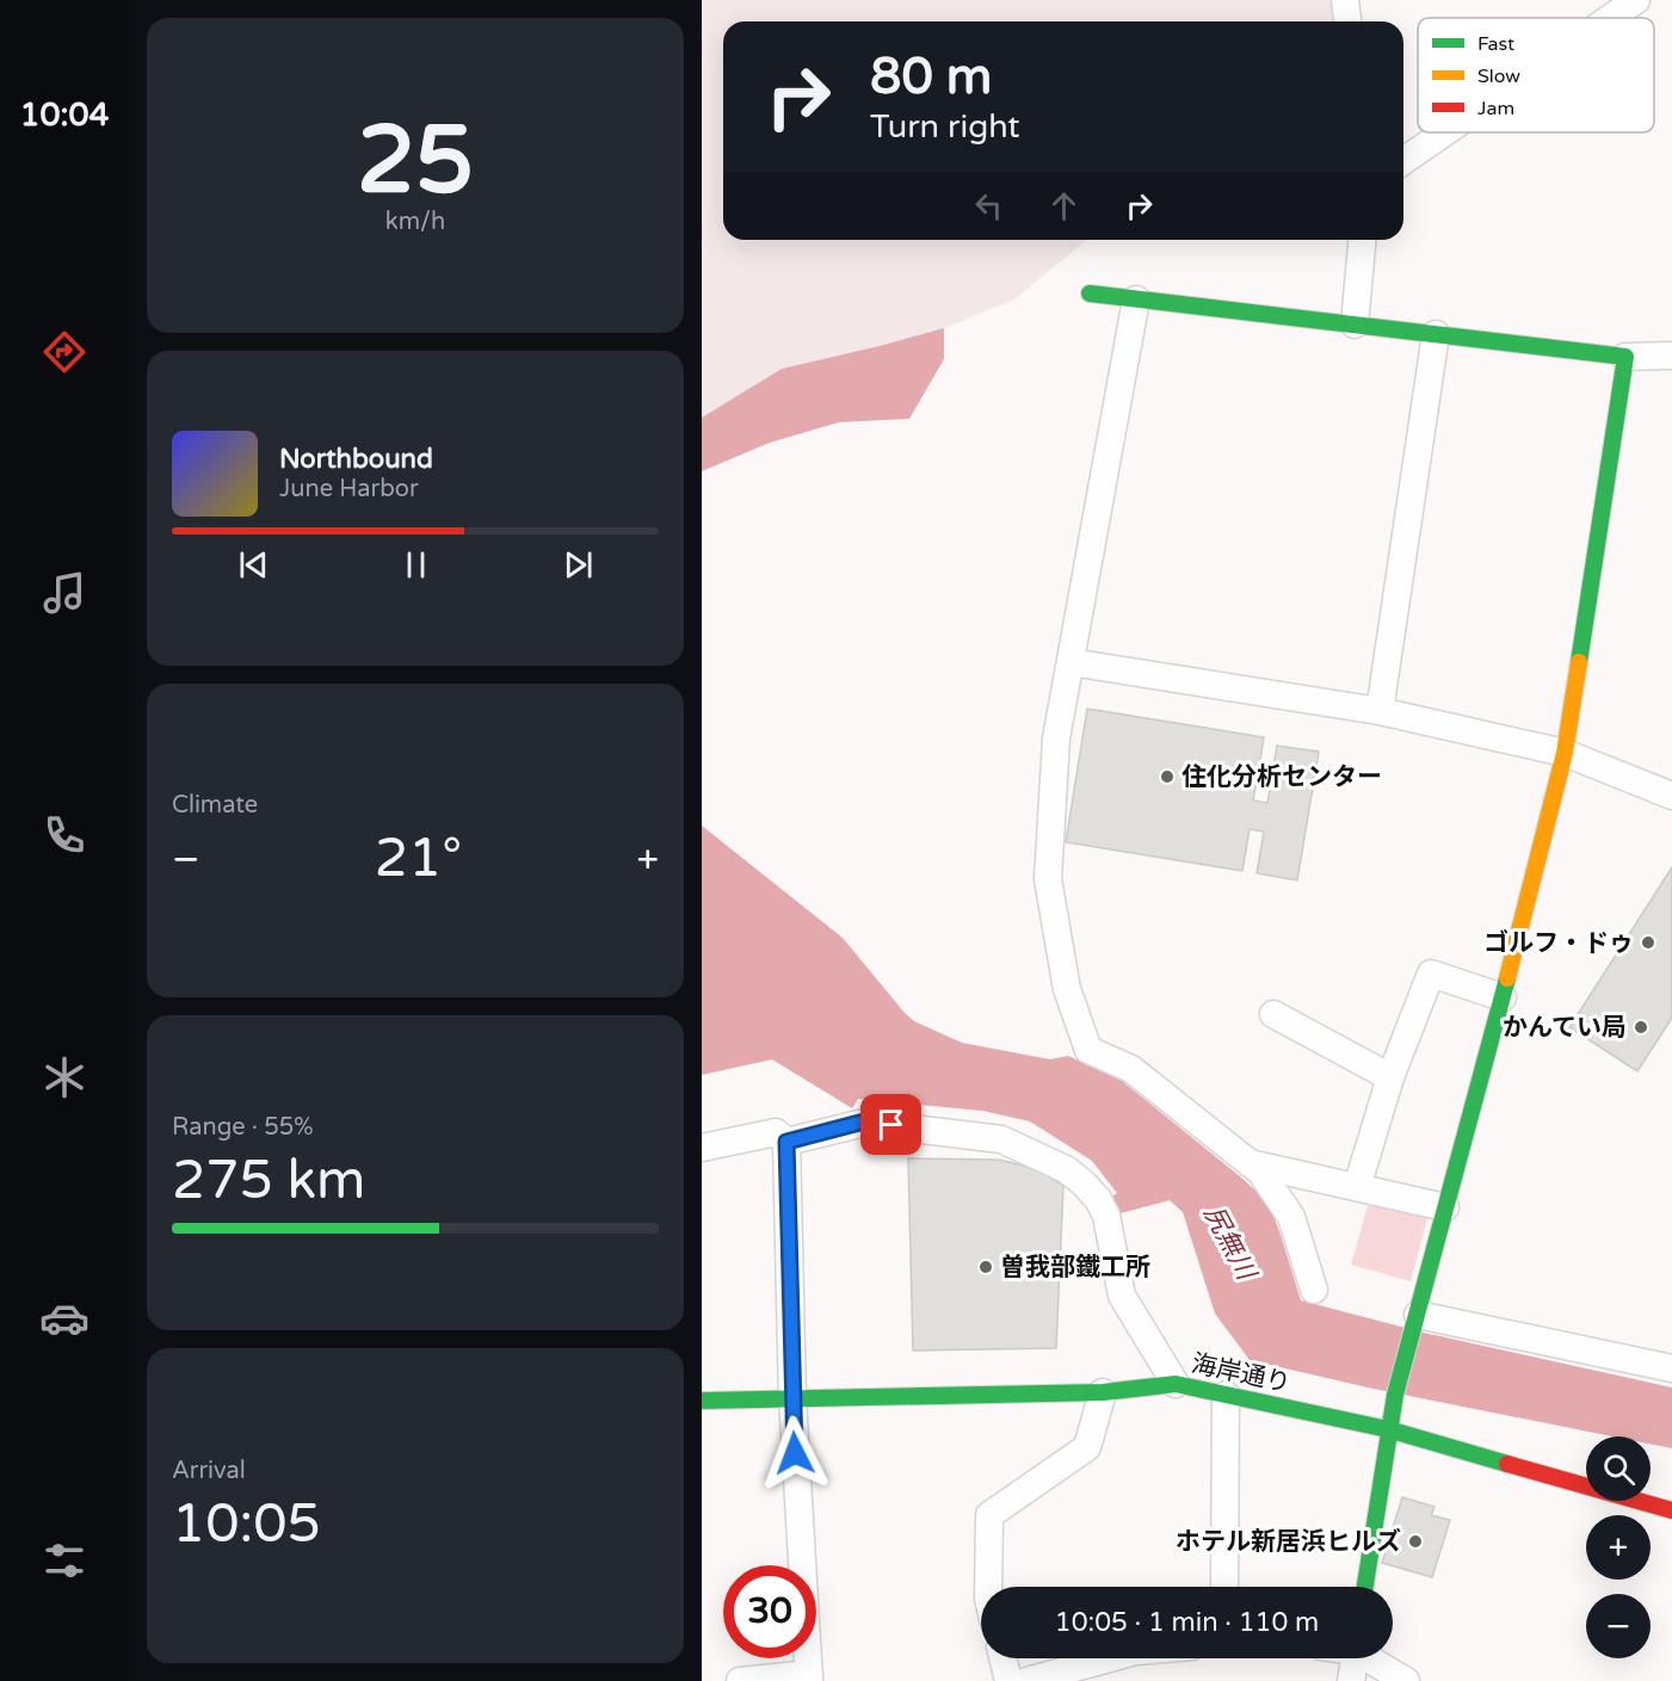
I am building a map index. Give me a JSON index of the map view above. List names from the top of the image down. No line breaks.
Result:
{"streets":{"street":["海岸通り"]},"water":["尻無川"],"places":["住化分析センター","ゴルフ・ドゥ","かんてい局","曽我部鐵工所","ホテル新居浜ヒルズ"],"legend":["Fast","Slow","Jam"],"page":{"tabs":"10:04","tile":[["25","km/h"],"Climate",["Range · 55%","275 km"],["Arrival","10:05"]],"turn":["80 m","Turn right"],"song":["Northbound","June Harbor"],"heat":["−","21°","+"],"map_buttons":["+","−"],"limit":"30","trip":"10:05 · 1 min · 110 m"}}
